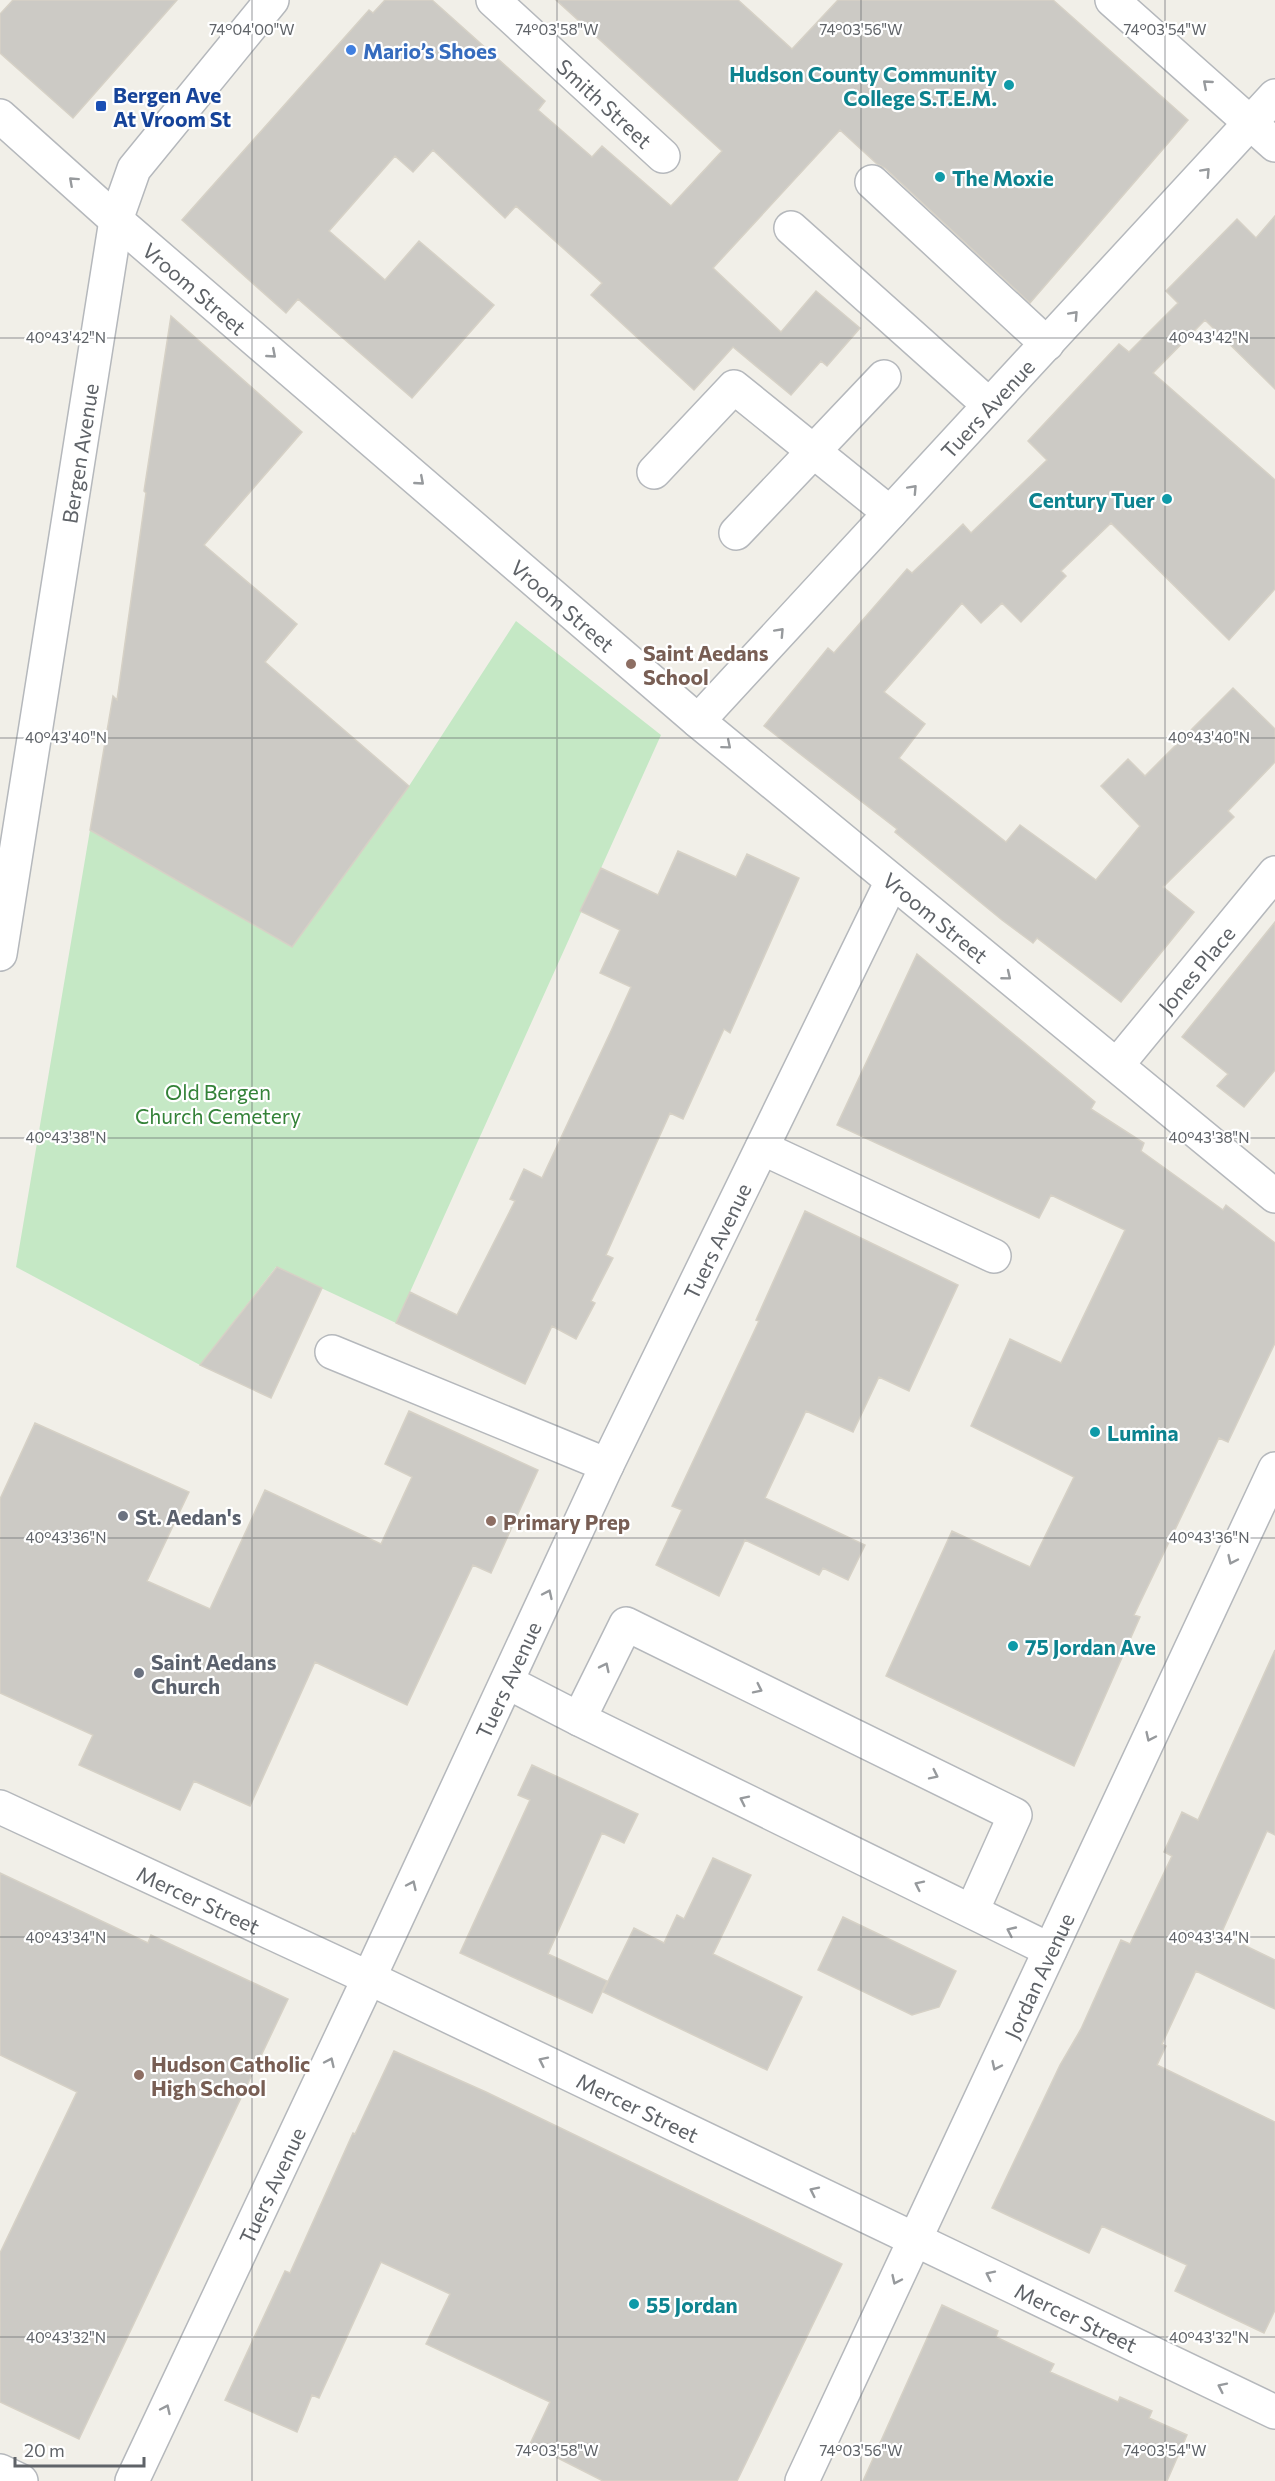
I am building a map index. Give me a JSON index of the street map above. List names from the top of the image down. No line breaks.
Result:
{"streets":{"street":["Smith Street","Vroom Street","Tuers Avenue","Bergen Avenue","Jones Place","Mercer Street","Jordan Avenue"]},"crossings":[["Vroom Street","Tuers Avenue"],["Vroom Street","Bergen Avenue"],["Vroom Street","Jones Place"],["Tuers Avenue","Mercer Street"],["Mercer Street","Jordan Avenue"]],"one_way":["Tuers Avenue","Mercer Street","Jordan Avenue"],"parks":["Old Bergen Church Cemetery"],"places":{"other":["Mario’s Shoes","Hudson County Community College S.T.E.M.","The Moxie","Century Tuer","Saint Aedans School","Lumina","St. Aedan's","Primary Prep","75 Jordan Ave","Saint Aedans Church","Hudson Catholic High School","55 Jordan"],"transit":["Bergen Ave At Vroom St"]},"scale_bar":"20 m","coordinates":["74°04'00\"W","74°03'58\"W","74°03'56\"W","74°03'54\"W","40°43'42\"N","40°43'40\"N","40°43'38\"N","40°43'36\"N","40°43'34\"N","40°43'32\"N"]}
